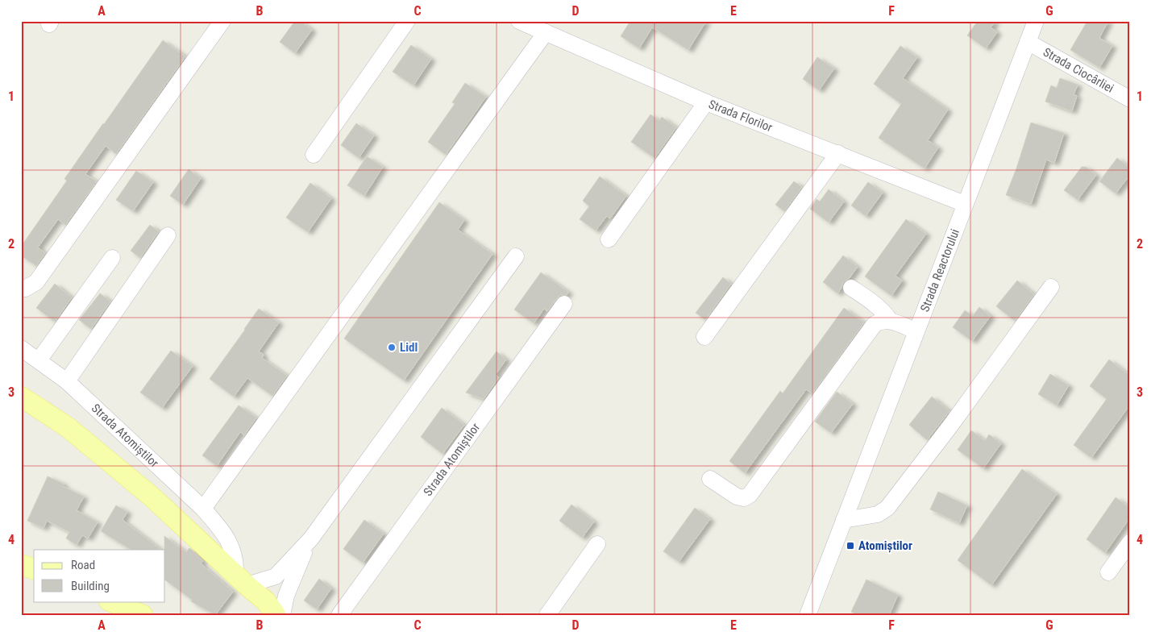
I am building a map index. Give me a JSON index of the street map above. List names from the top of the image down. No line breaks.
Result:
{"streets":{"main road":["Strada Atomiștilor"],"street":["Strada Ciocârliei","Strada Florilor","Strada Reactorului"]},"crossings":[["Strada Ciocârliei","Strada Reactorului"],["Strada Florilor","Strada Reactorului"]],"places":{"other":["Lidl"],"transit":["Atomiștilor"]},"legend":["Road","Building"],"grid":{"columns":["A","B","C","D","E","F","G"],"rows":["1","2","3","4"]}}
